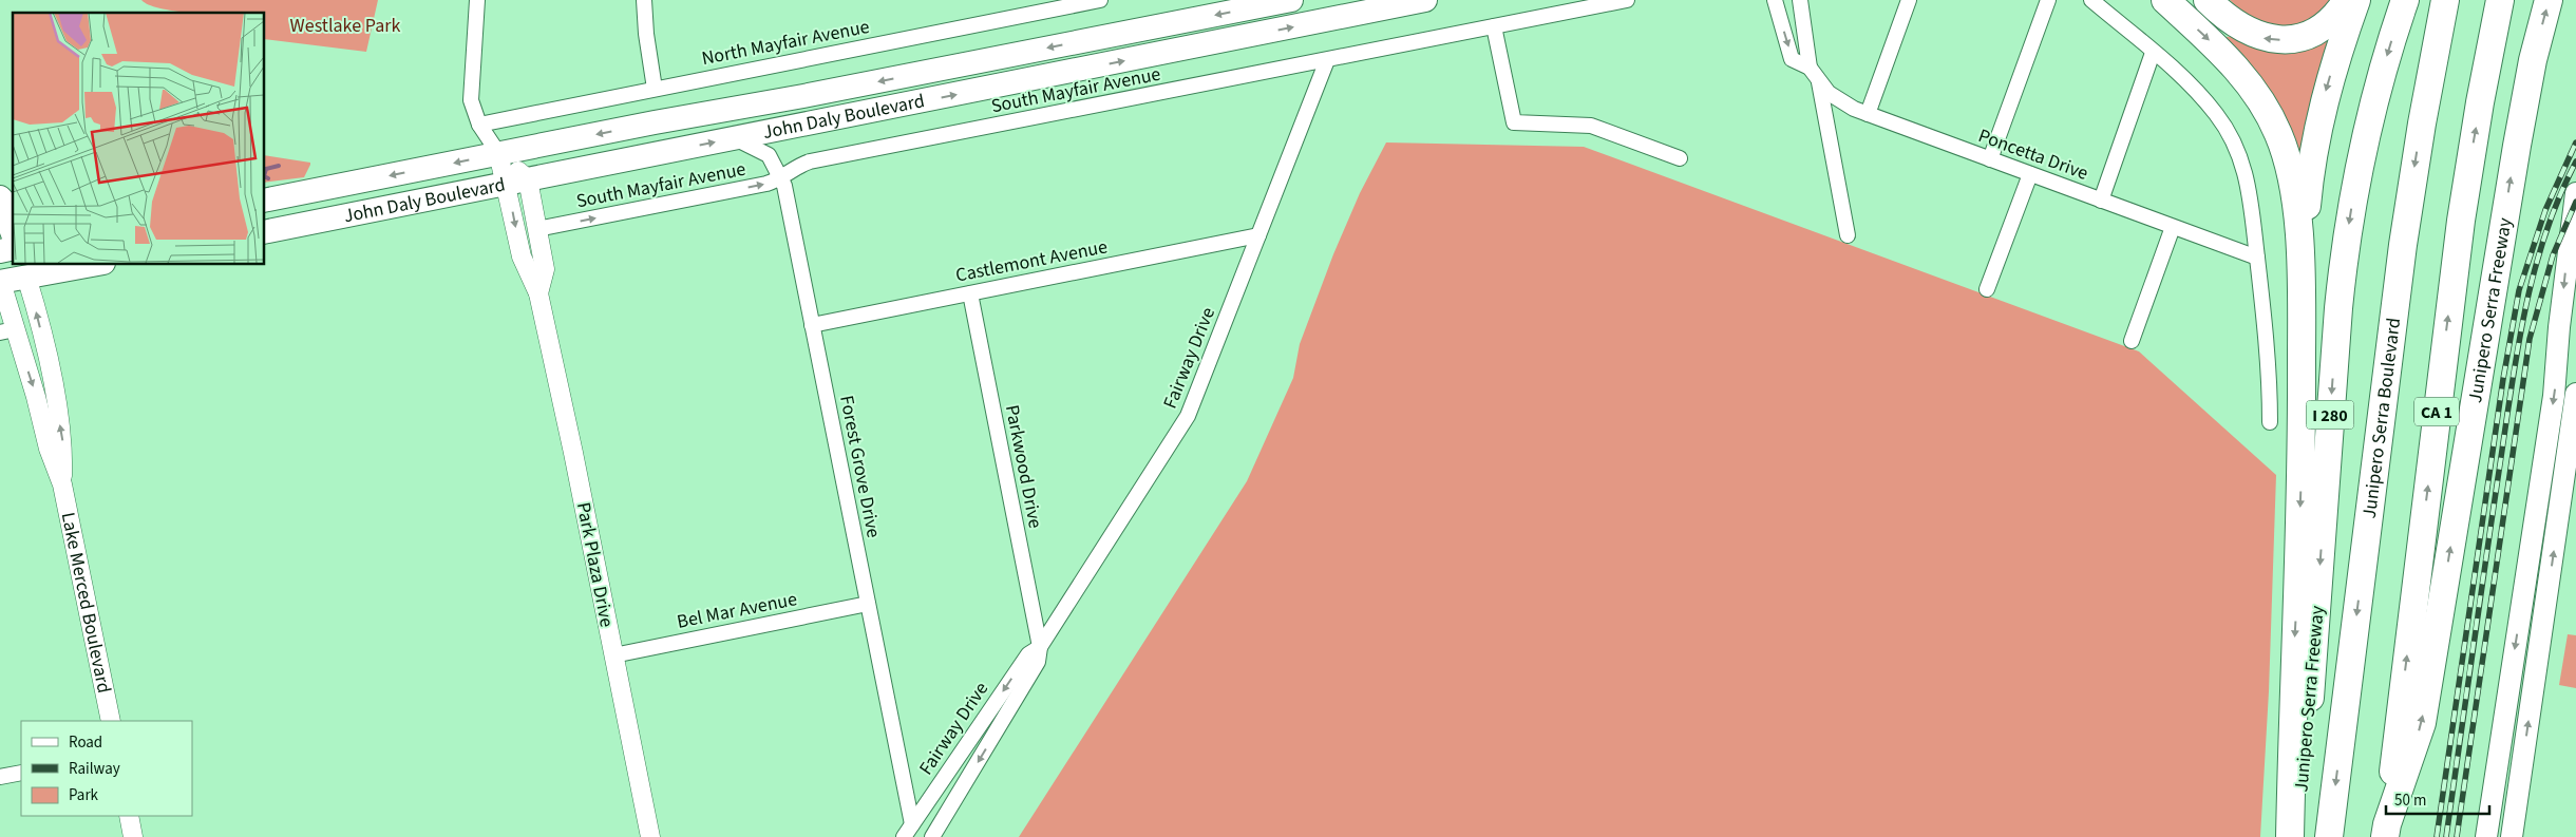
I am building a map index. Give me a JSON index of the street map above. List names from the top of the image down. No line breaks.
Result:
{"streets":{"highway":["Junipero Serra Freeway","CA 1","I 280","Junipero Serra Boulevard"],"main road":["John Daly Boulevard"],"street":["North Mayfair Avenue","South Mayfair Avenue","Poncetta Drive","Castlemont Avenue","Fairway Drive","Forest Grove Drive","Parkwood Drive","Park Plaza Drive","Lake Merced Boulevard","Bel Mar Avenue"]},"crossings":[["South Mayfair Avenue","Fairway Drive"],["South Mayfair Avenue","Forest Grove Drive"],["South Mayfair Avenue","Park Plaza Drive"],["John Daly Boulevard","Forest Grove Drive"],["John Daly Boulevard","Park Plaza Drive"],["Castlemont Avenue","Fairway Drive"],["Castlemont Avenue","Forest Grove Drive"],["Castlemont Avenue","Parkwood Drive"],["Junipero Serra Freeway","CA 1"],["Fairway Drive","Forest Grove Drive"],["Fairway Drive","Parkwood Drive"],["Forest Grove Drive","Bel Mar Avenue"],["Park Plaza Drive","Bel Mar Avenue"]],"one_way":["Fairway Drive"],"parks":["Westlake Park"],"legend":["Road","Railway","Park"],"scale_bar":"50 m"}
